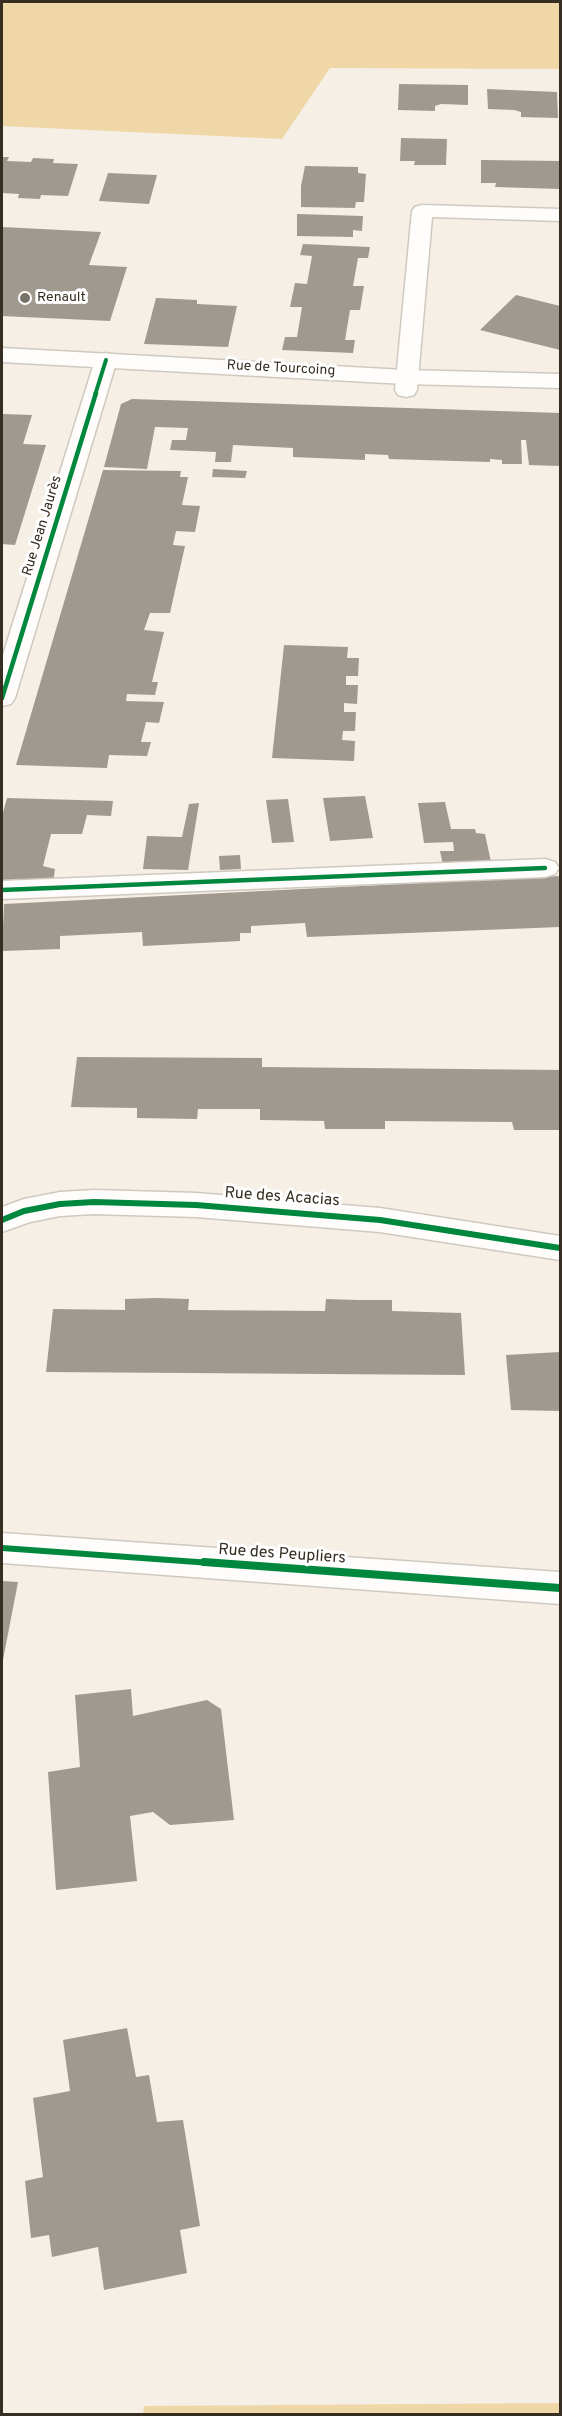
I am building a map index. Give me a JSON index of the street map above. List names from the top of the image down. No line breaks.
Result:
{"streets":{"street":["Rue de Tourcoing","Rue Jean Jaurès","Rue des Acacias","Rue des Peupliers"]},"crossings":[["Rue de Tourcoing","Rue Jean Jaurès"]],"places":["Renault"]}
